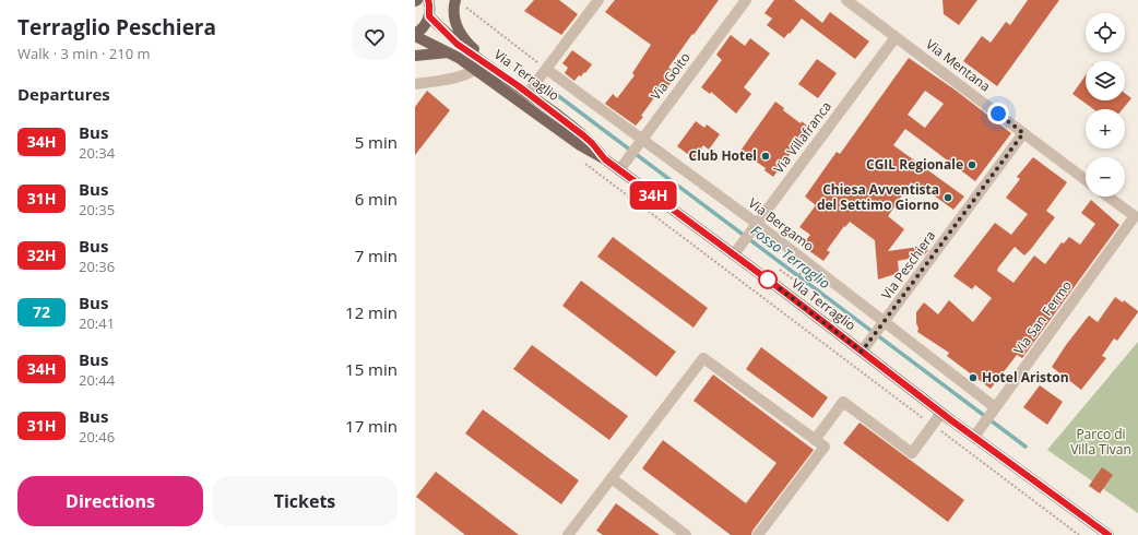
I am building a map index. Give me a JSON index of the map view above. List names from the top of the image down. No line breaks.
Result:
{"streets":{"main road":["Via Terraglio"],"street":["Via Mentana","Via Goito","Via Villafranca","Via Bergamo","Via Peschiera","Via San Fermo"]},"crossings":[["Via Mentana","Via Villafranca"],["Via Mentana","Via Peschiera"],["Via Terraglio","Via Goito"],["Via Terraglio","Via Villafranca"],["Via Terraglio","Via Peschiera"],["Via Terraglio","Via San Fermo"],["Via Goito","Via Bergamo"],["Via Villafranca","Via Bergamo"],["Via Bergamo","Via Peschiera"],["Via Bergamo","Via San Fermo"]],"water":["Fosso Terraglio"],"parks":["Parco di Villa Tivan"],"places":["Club Hotel","CGIL Regionale","Chiesa Avventista del Settimo Giorno","Hotel Ariston"],"lines":["bus line 34H"],"page":{"heading":[["Terraglio Peschiera","Walk · 3 min · 210 m"],"Departures"],"on_map":"34H","map_buttons":["+","−"],"list":[{"mark":"34H","name":"Bus","note":"20:34","value":"5 min"},{"mark":"31H","name":"Bus","note":"20:35","value":"6 min"},{"mark":"32H","name":"Bus","note":"20:36","value":"7 min"},{"mark":"72","name":"Bus","note":"20:41","value":"12 min"},{"mark":"34H","name":"Bus","note":"20:44","value":"15 min"},{"mark":"31H","name":"Bus","note":"20:46","value":"17 min"}],"buttons":["Directions","Tickets"]}}
